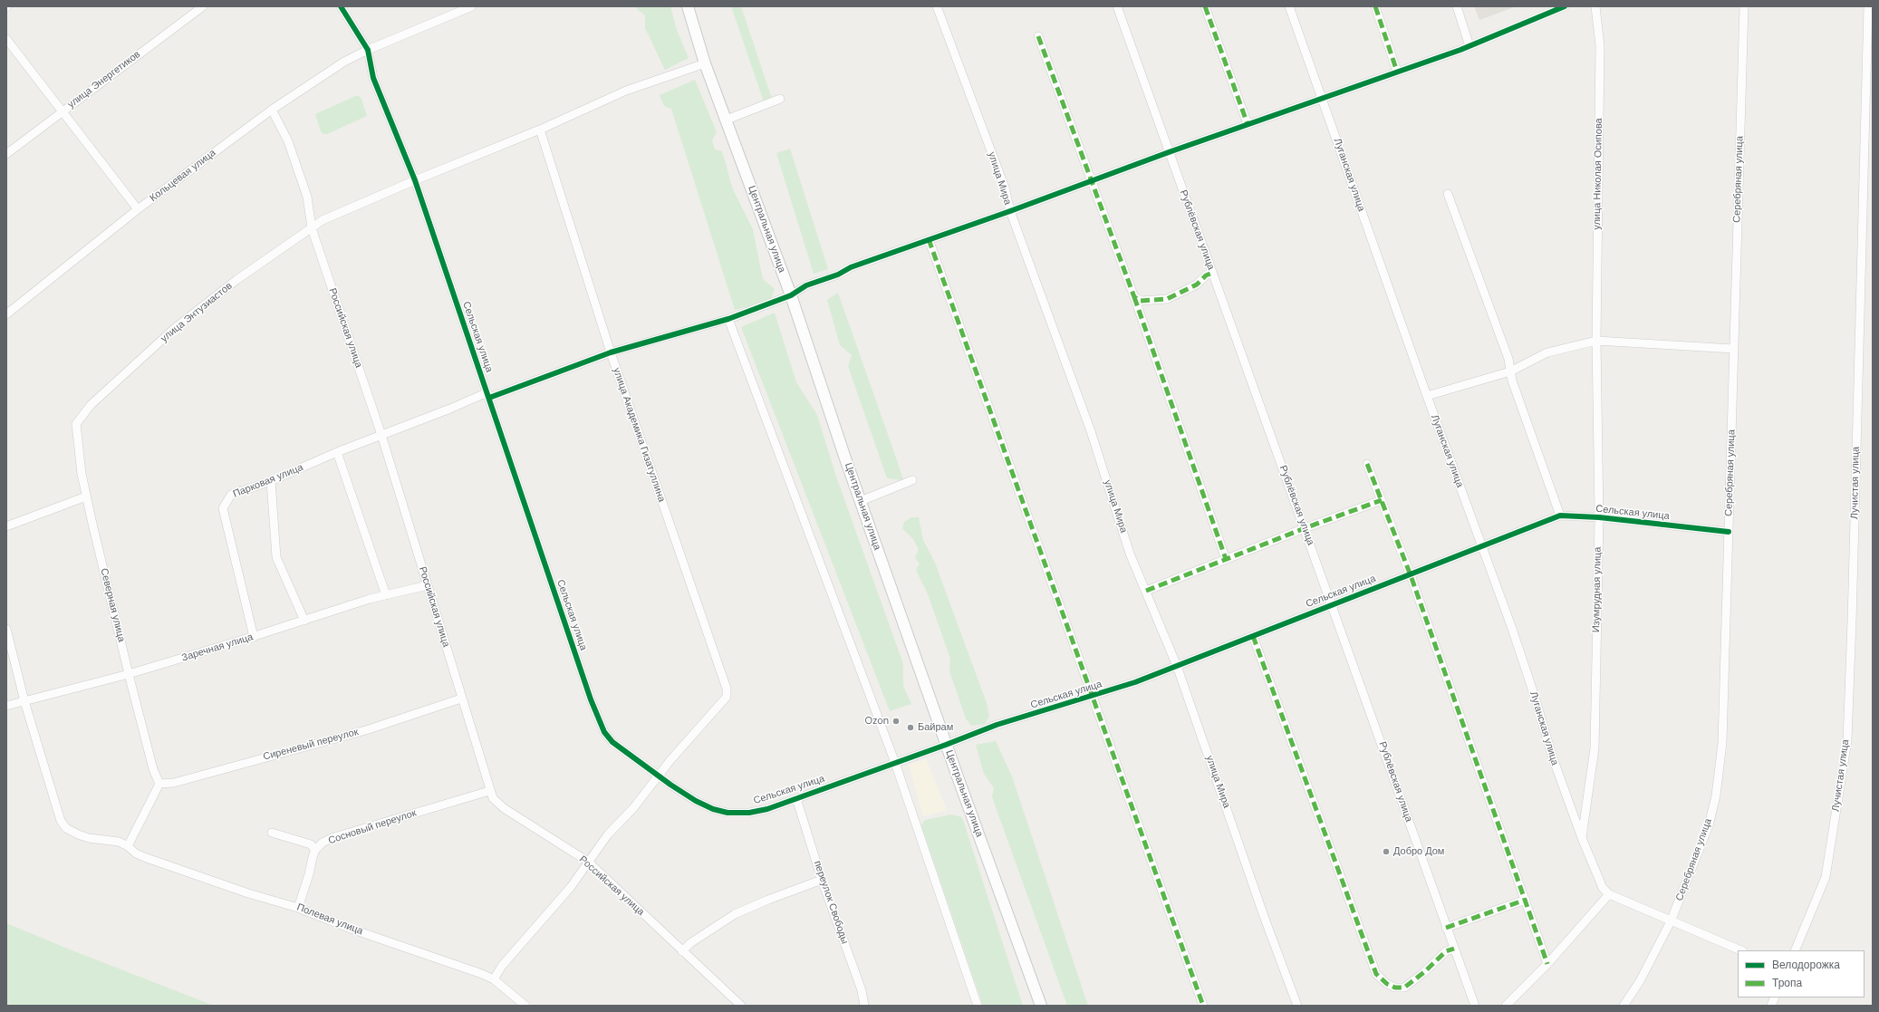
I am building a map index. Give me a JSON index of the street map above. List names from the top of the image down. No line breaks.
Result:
{"streets":{"street":["улица Энергетиков","улица Николая Осипова","Луганская улица","Кольцевая улица","улица Мира","Серебряная улица","Центральная улица","Рублёвская улица","улица Энтузиастов","Российская улица","Сельская улица","улица Академика Гизатуллина","Парковая улица","Лучистая улица","Изумрудная улица","Северная улица","Заречная улица","Сиреневый переулок","Сосновый переулок","переулок Свободы","Полевая улица"]},"crossings":[["улица Николая Осипова","Изумрудная улица"],["Луганская улица","Сельская улица"],["Луганская улица","Парковая улица"],["Луганская улица","Изумрудная улица"],["Кольцевая улица","Российская улица"],["Кольцевая улица","Сельская улица"],["улица Мира","Сельская улица"],["улица Мира","Парковая улица"],["Серебряная улица","Сельская улица"],["Центральная улица","улица Энтузиастов"],["Центральная улица","Сельская улица"],["Центральная улица","Парковая улица"],["Рублёвская улица","Сельская улица"],["Рублёвская улица","Парковая улица"],["улица Энтузиастов","Российская улица"],["улица Энтузиастов","Сельская улица"],["улица Энтузиастов","улица Академика Гизатуллина"],["улица Энтузиастов","Северная улица"],["Российская улица","Парковая улица"],["Российская улица","Заречная улица"],["Российская улица","Сиреневый переулок"],["Российская улица","Сосновый переулок"],["Сельская улица","улица Академика Гизатуллина"],["Сельская улица","Парковая улица"],["Сельская улица","Изумрудная улица"],["Сельская улица","переулок Свободы"],["улица Академика Гизатуллина","Парковая улица"],["Парковая улица","Заречная улица"],["Северная улица","Заречная улица"],["Северная улица","Сиреневый переулок"],["Заречная улица","Полевая улица"]],"places":["Ozon","Байрам","Добро Дом"],"legend":["Велодорожка","Тропа"]}
